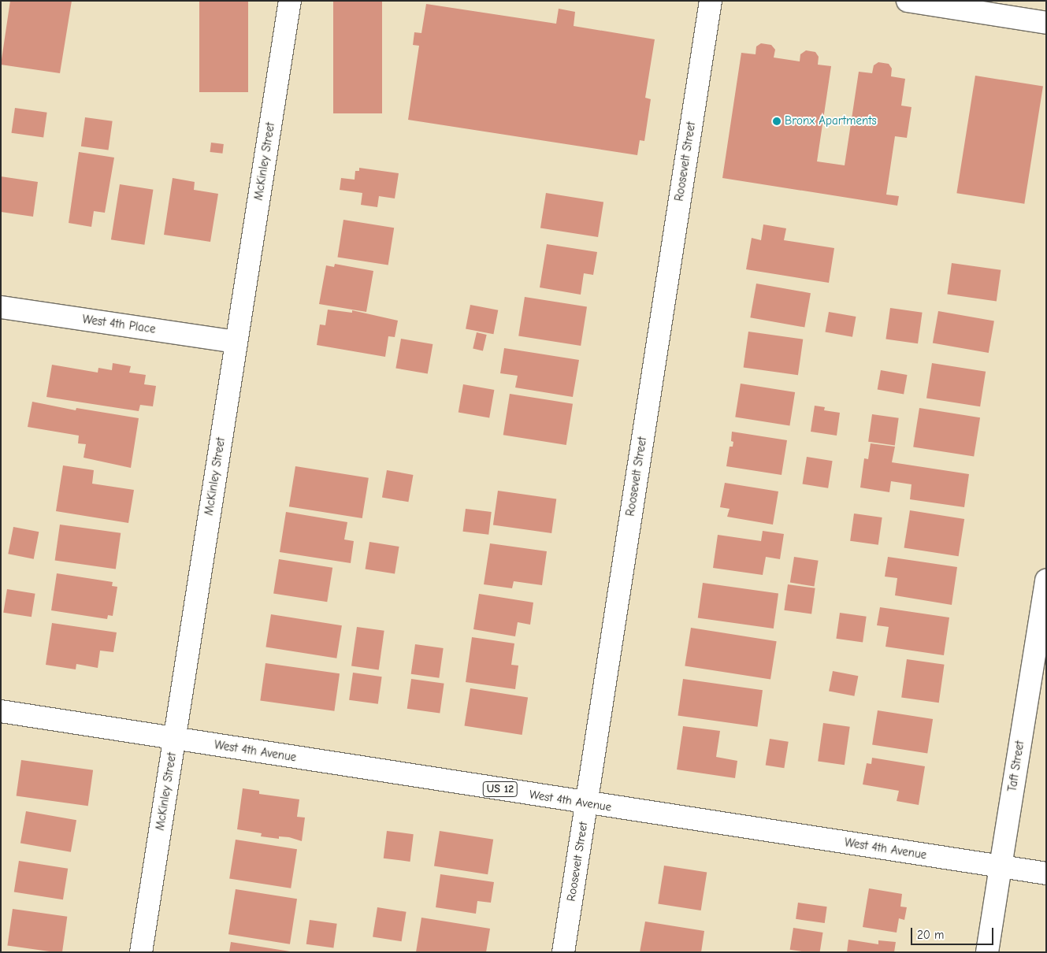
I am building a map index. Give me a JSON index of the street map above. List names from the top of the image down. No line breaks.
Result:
{"streets":{"street":["McKinley Street","Roosevelt Street","West 4th Place","West 4th Avenue","Taft Street","US 12"]},"crossings":[["McKinley Street","West 4th Place"],["McKinley Street","West 4th Avenue"],["Roosevelt Street","West 4th Avenue"],["West 4th Avenue","Taft Street"]],"places":["Bronx Apartments"],"scale_bar":"20 m"}
